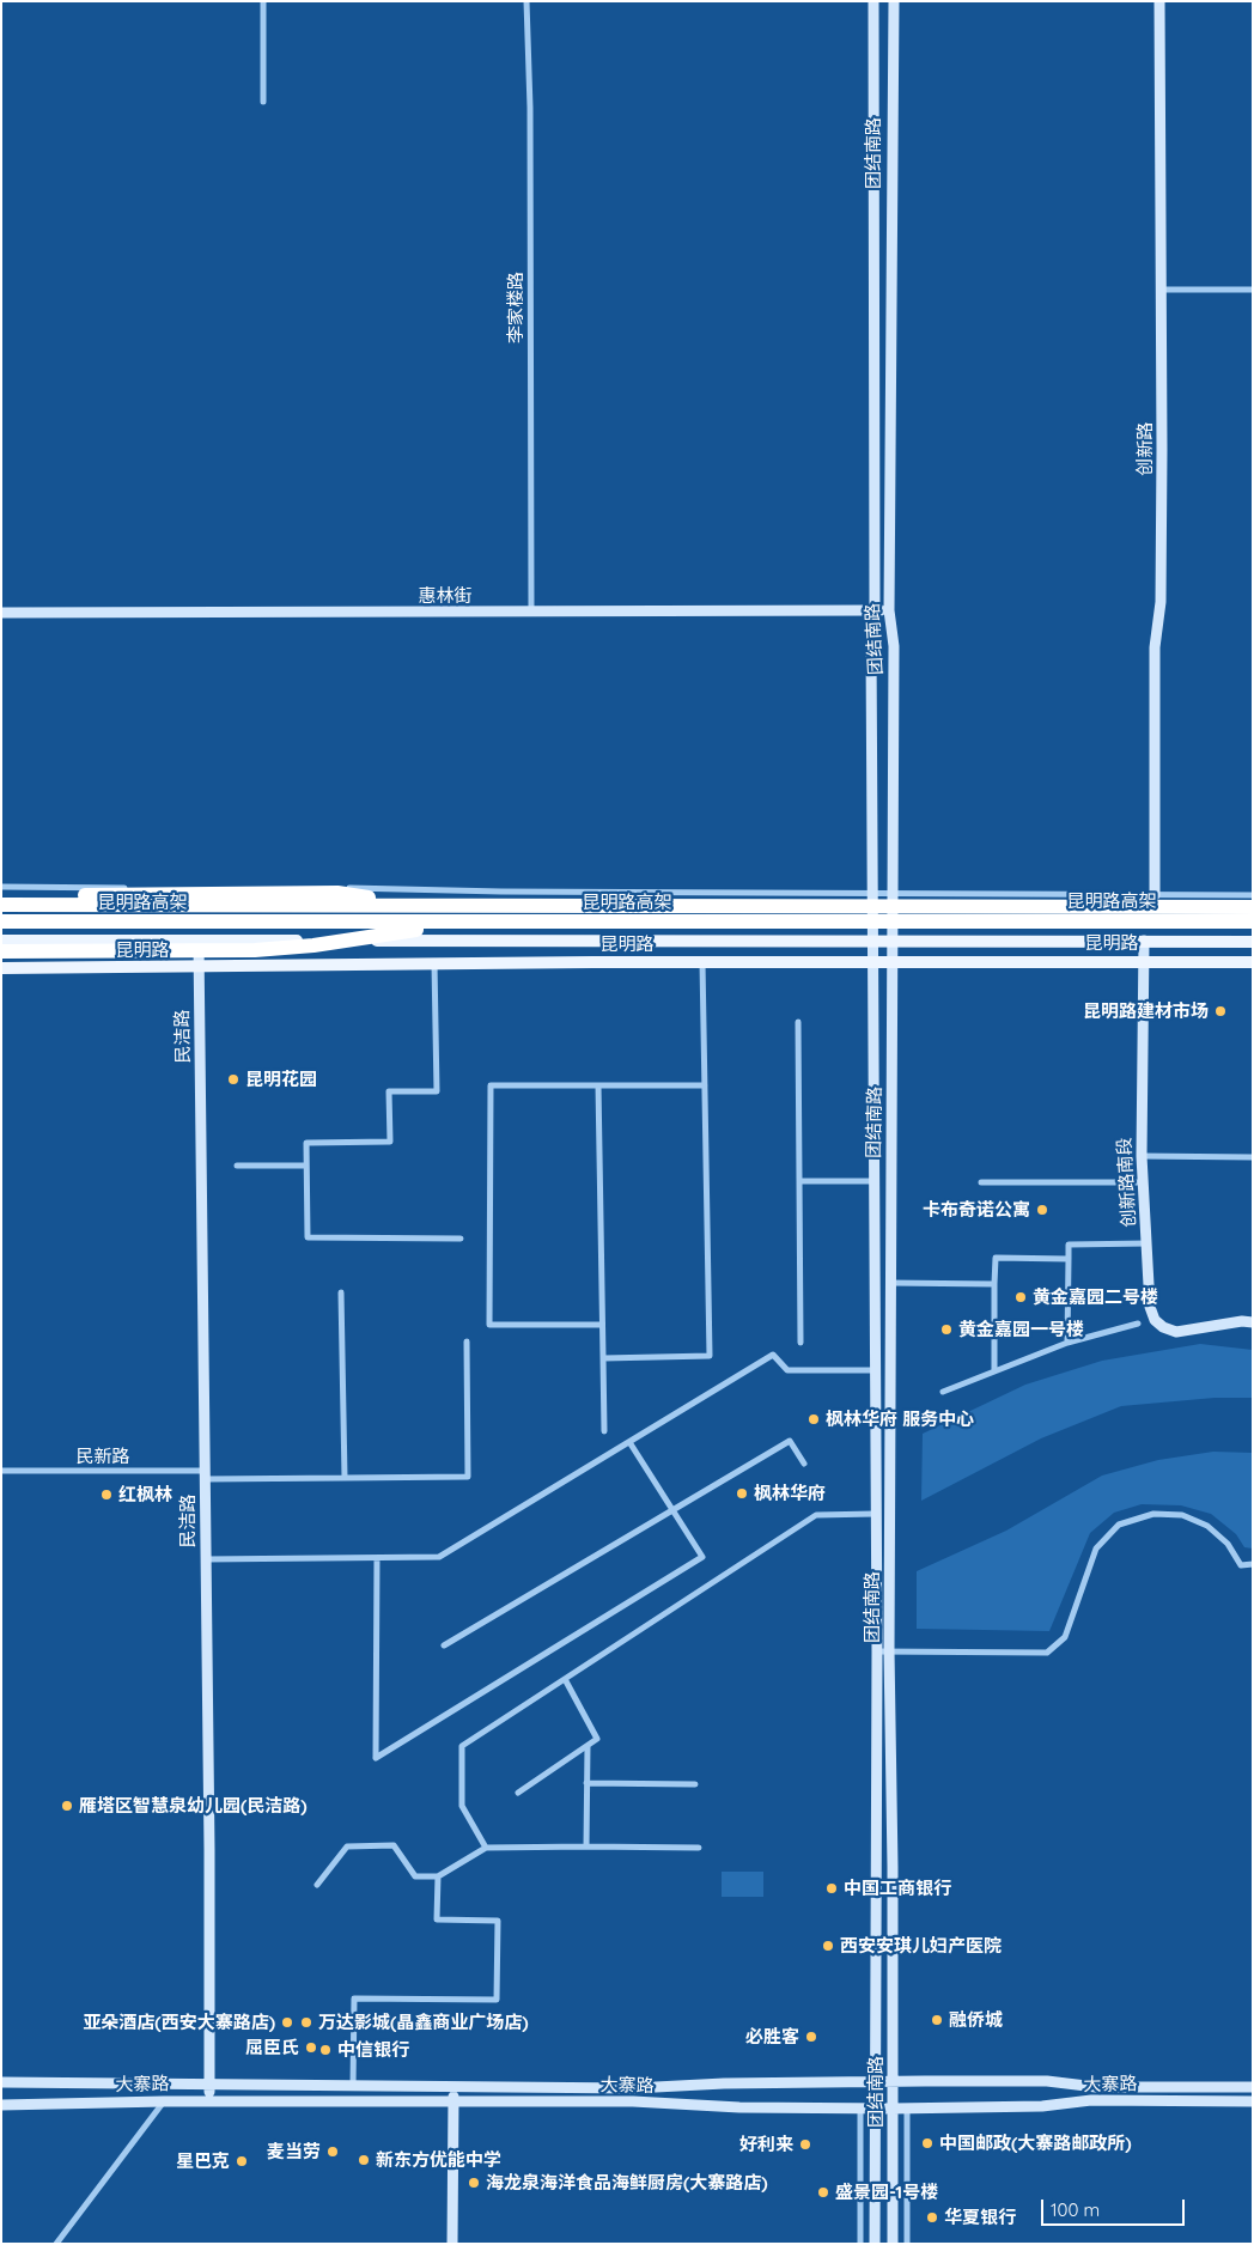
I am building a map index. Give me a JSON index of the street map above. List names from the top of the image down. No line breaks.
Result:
{"streets":{"highway":["昆明路高架"],"main road":["团结南路","创新路","惠林街","昆明路","民洁路","创新路南段","大寨路"],"street":["李家楼路","民新路"]},"crossings":[["团结南路","惠林街"],["团结南路","昆明路"],["团结南路","大寨路"],["李家楼路","惠林街"],["昆明路","民洁路"],["昆明路","创新路南段"],["民洁路","民新路"],["民洁路","大寨路"]],"places":["昆明路建材市场","昆明花园","卡布奇诺公寓","黄金嘉园二号楼","黄金嘉园一号楼","枫林华府 服务中心","枫林华府","红枫林","雁塔区智慧泉幼儿园(民洁路)","中国工商银行","西安安琪儿妇产医院","融侨城","亚朵酒店(西安大寨路店)","万达影城(晶鑫商业广场店)","必胜客","屈臣氏","中信银行","中国邮政(大寨路邮政所)","好利来","麦当劳","新东方优能中学","星巴克","海龙泉海洋食品海鲜厨房(大寨路店)","盛景园-1号楼","华夏银行"],"scale_bar":"100 m"}
